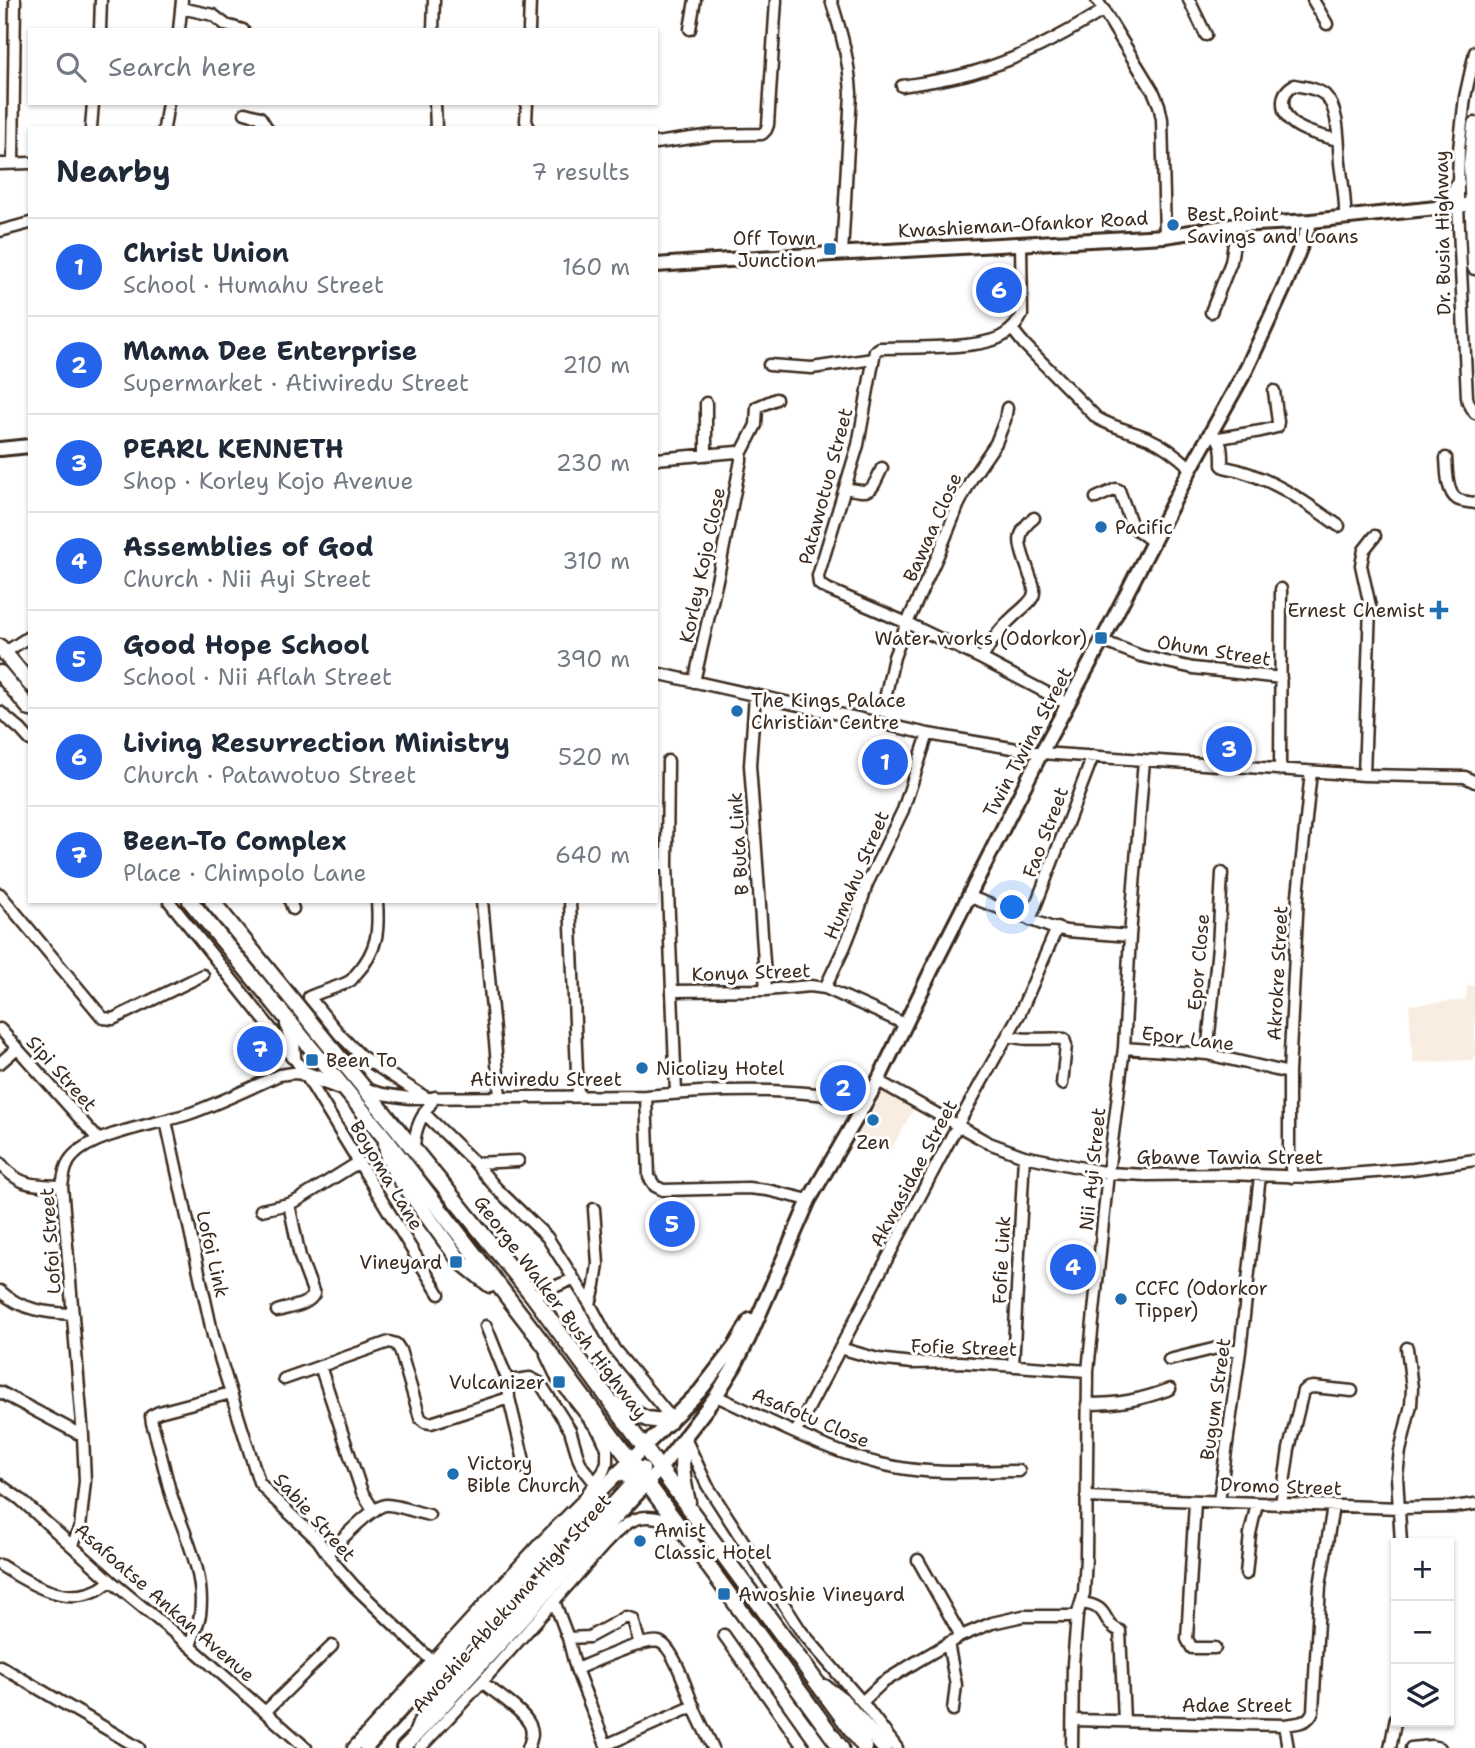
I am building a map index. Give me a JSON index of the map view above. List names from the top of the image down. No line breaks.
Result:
{"streets":{"highway":["Dr. Busia Highway","George Walker Bush Highway"],"main road":["Kwashieman-Ofankor Road","Twin Twina Street","Awoshie-Ablekuma High Street"],"street":["Patawotuo Street","Bawaa Close","Korley Kojo Close","Ohum Street","Fao Street","B Buta Link","Humahu Street","Epor Close","Konya Street","Akrokre Street","Epor Lane","Sipi Street","Atiwiredu Street","Gbawe Tawia Street","Nii Ayi Street","Akwasidae Street","Boyoma Lane","Lofoi Street","Lofoi Link","Fofie Link","Fofie Street","Bugum Street","Asafotu Close","Dromo Street","Sabie Street","Asafoatse Ankan Avenue","Adae Street"]},"crossings":[["Kwashieman-Ofankor Road","Dr. Busia Highway"],["Kwashieman-Ofankor Road","Twin Twina Street"],["Patawotuo Street","Bawaa Close"],["Patawotuo Street","Twin Twina Street"],["Ohum Street","Twin Twina Street"],["Twin Twina Street","Konya Street"],["Twin Twina Street","Atiwiredu Street"],["Twin Twina Street","Gbawe Tawia Street"],["Twin Twina Street","George Walker Bush Highway"],["Twin Twina Street","Asafotu Close"],["Twin Twina Street","Awoshie-Ablekuma High Street"],["B Buta Link","Konya Street"],["Humahu Street","Konya Street"],["Epor Close","Epor Lane"],["Akrokre Street","Epor Lane"],["Akrokre Street","Gbawe Tawia Street"],["Epor Lane","Nii Ayi Street"],["Sipi Street","Lofoi Street"],["Atiwiredu Street","George Walker Bush Highway"],["Gbawe Tawia Street","Nii Ayi Street"],["Gbawe Tawia Street","Akwasidae Street"],["Gbawe Tawia Street","Fofie Link"],["Gbawe Tawia Street","Bugum Street"],["Nii Ayi Street","Fofie Street"],["Nii Ayi Street","Dromo Street"],["Nii Ayi Street","Adae Street"],["Akwasidae Street","Fofie Street"],["Akwasidae Street","Asafotu Close"],["Boyoma Lane","Lofoi Street"],["Lofoi Street","Lofoi Link"],["Lofoi Street","Asafoatse Ankan Avenue"],["Lofoi Link","Sabie Street"],["Fofie Link","Fofie Street"],["George Walker Bush Highway","Awoshie-Ablekuma High Street"],["Bugum Street","Dromo Street"],["Dromo Street","Adae Street"],["Sabie Street","Awoshie-Ablekuma High Street"]],"places":{"other":["Best Point Savings and Loans","Pacific","The Kings Palace Christian Centre","Nicolizy Hotel","Zen","CCFC (Odorkor Tipper)","Victory Bible Church","Amist Classic Hotel"],"transit":["Off Town Junction","Water works (Odorkor)","Been To","Vineyard","Vulcanizer","Awoshie Vineyard"],"health":["Ernest Chemist"]},"page":{"search":"Search here","heading":["Nearby","7 results"],"list":[{"mark":"1","name":"Christ Union","note":"School · Humahu Street","value":"160 m"},{"mark":"2","name":"Mama Dee Enterprise","note":"Supermarket · Atiwiredu Street","value":"210 m"},{"mark":"3","name":"PEARL KENNETH","note":"Shop · Korley Kojo Avenue","value":"230 m"},{"mark":"4","name":"Assemblies of God","note":"Church · Nii Ayi Street","value":"310 m"},{"mark":"5","name":"Good Hope School","note":"School · Nii Aflah Street","value":"390 m"},{"mark":"6","name":"Living Resurrection Ministry","note":"Church · Patawotuo Street","value":"520 m"},{"mark":"7","name":"Been-To Complex","note":"Place · Chimpolo Lane","value":"640 m"}],"pins":["6","3","1","7","2","5","4"],"map_buttons":["+","−"]}}
